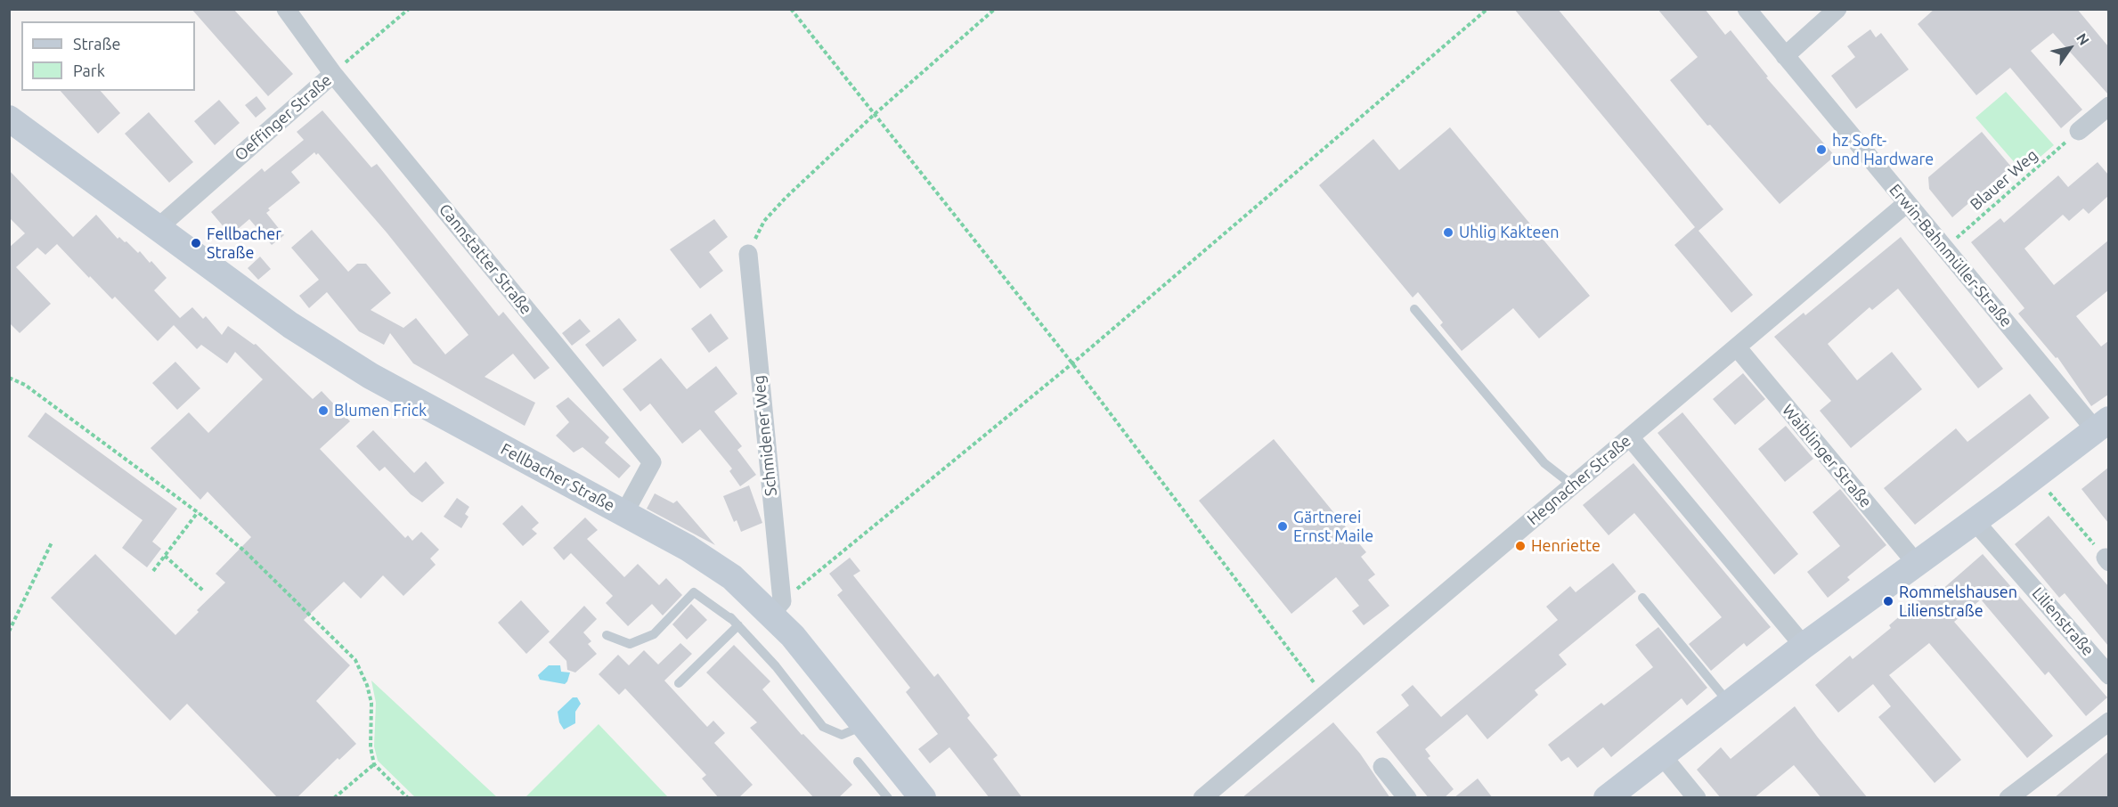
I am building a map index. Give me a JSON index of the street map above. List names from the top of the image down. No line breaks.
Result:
{"streets":{"main road":["Fellbacher Straße"],"street":["Oeffinger Straße","Erwin-Bahnmüller-Straße","Cannstatter Straße","Schmidener Weg","Waiblinger Straße","Hegnacher Straße","Lilienstraße"],"path":["Blauer Weg"]},"crossings":[["Oeffinger Straße","Cannstatter Straße"],["Oeffinger Straße","Fellbacher Straße"],["Blauer Weg","Erwin-Bahnmüller-Straße"],["Erwin-Bahnmüller-Straße","Hegnacher Straße"],["Cannstatter Straße","Fellbacher Straße"],["Schmidener Weg","Fellbacher Straße"],["Waiblinger Straße","Hegnacher Straße"]],"places":["hz Soft- und Hardware","Uhlig Kakteen","Fellbacher Straße","Blumen Frick","Gärtnerei Ernst Maile","Henriette","Rommelshausen Lilienstraße"],"legend":["Straße","Park"],"north":"top right"}
